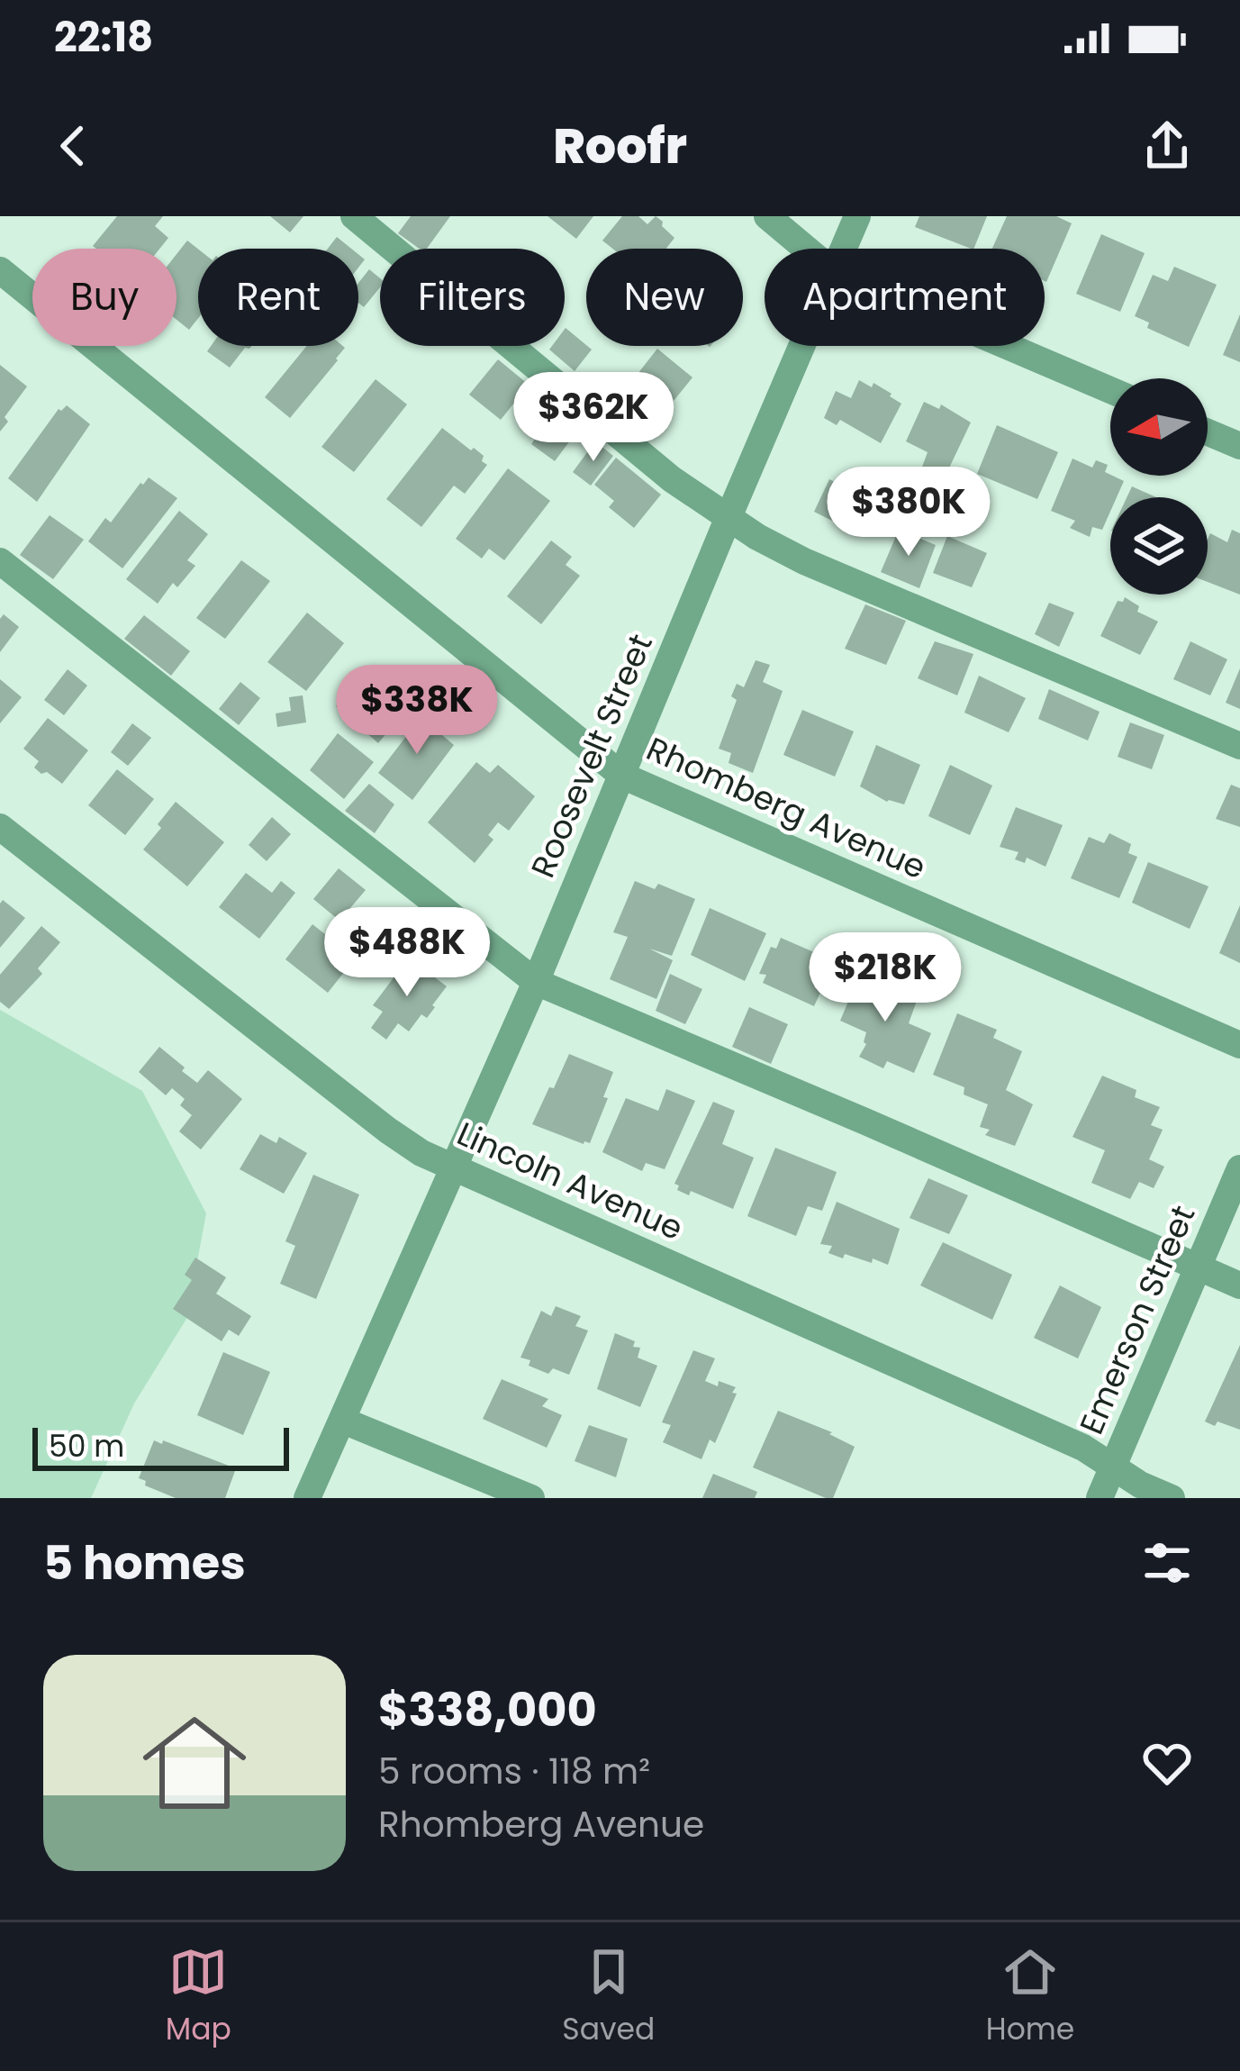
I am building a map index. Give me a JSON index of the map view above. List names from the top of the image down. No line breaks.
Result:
{"streets":{"street":["Roosevelt Street","Rhomberg Avenue","Lincoln Avenue","Emerson Street"]},"crossings":[["Roosevelt Street","Rhomberg Avenue"],["Roosevelt Street","Lincoln Avenue"],["Lincoln Avenue","Emerson Street"]],"scale_bar":"50 m","north":"left","page":{"status":"22:18","header":"Roofr","chip":["Buy","Rent","Filters","New","Apartment"],"price":["$362K","$380K","$338K","$488K","$218K"],"scale":"50 m","heading":"5 homes","list":[{"name":"$338,000","note":"5 rooms · 118 m² · Rhomberg Avenue"}],"tabs":["Map","Saved","Home"]}}
